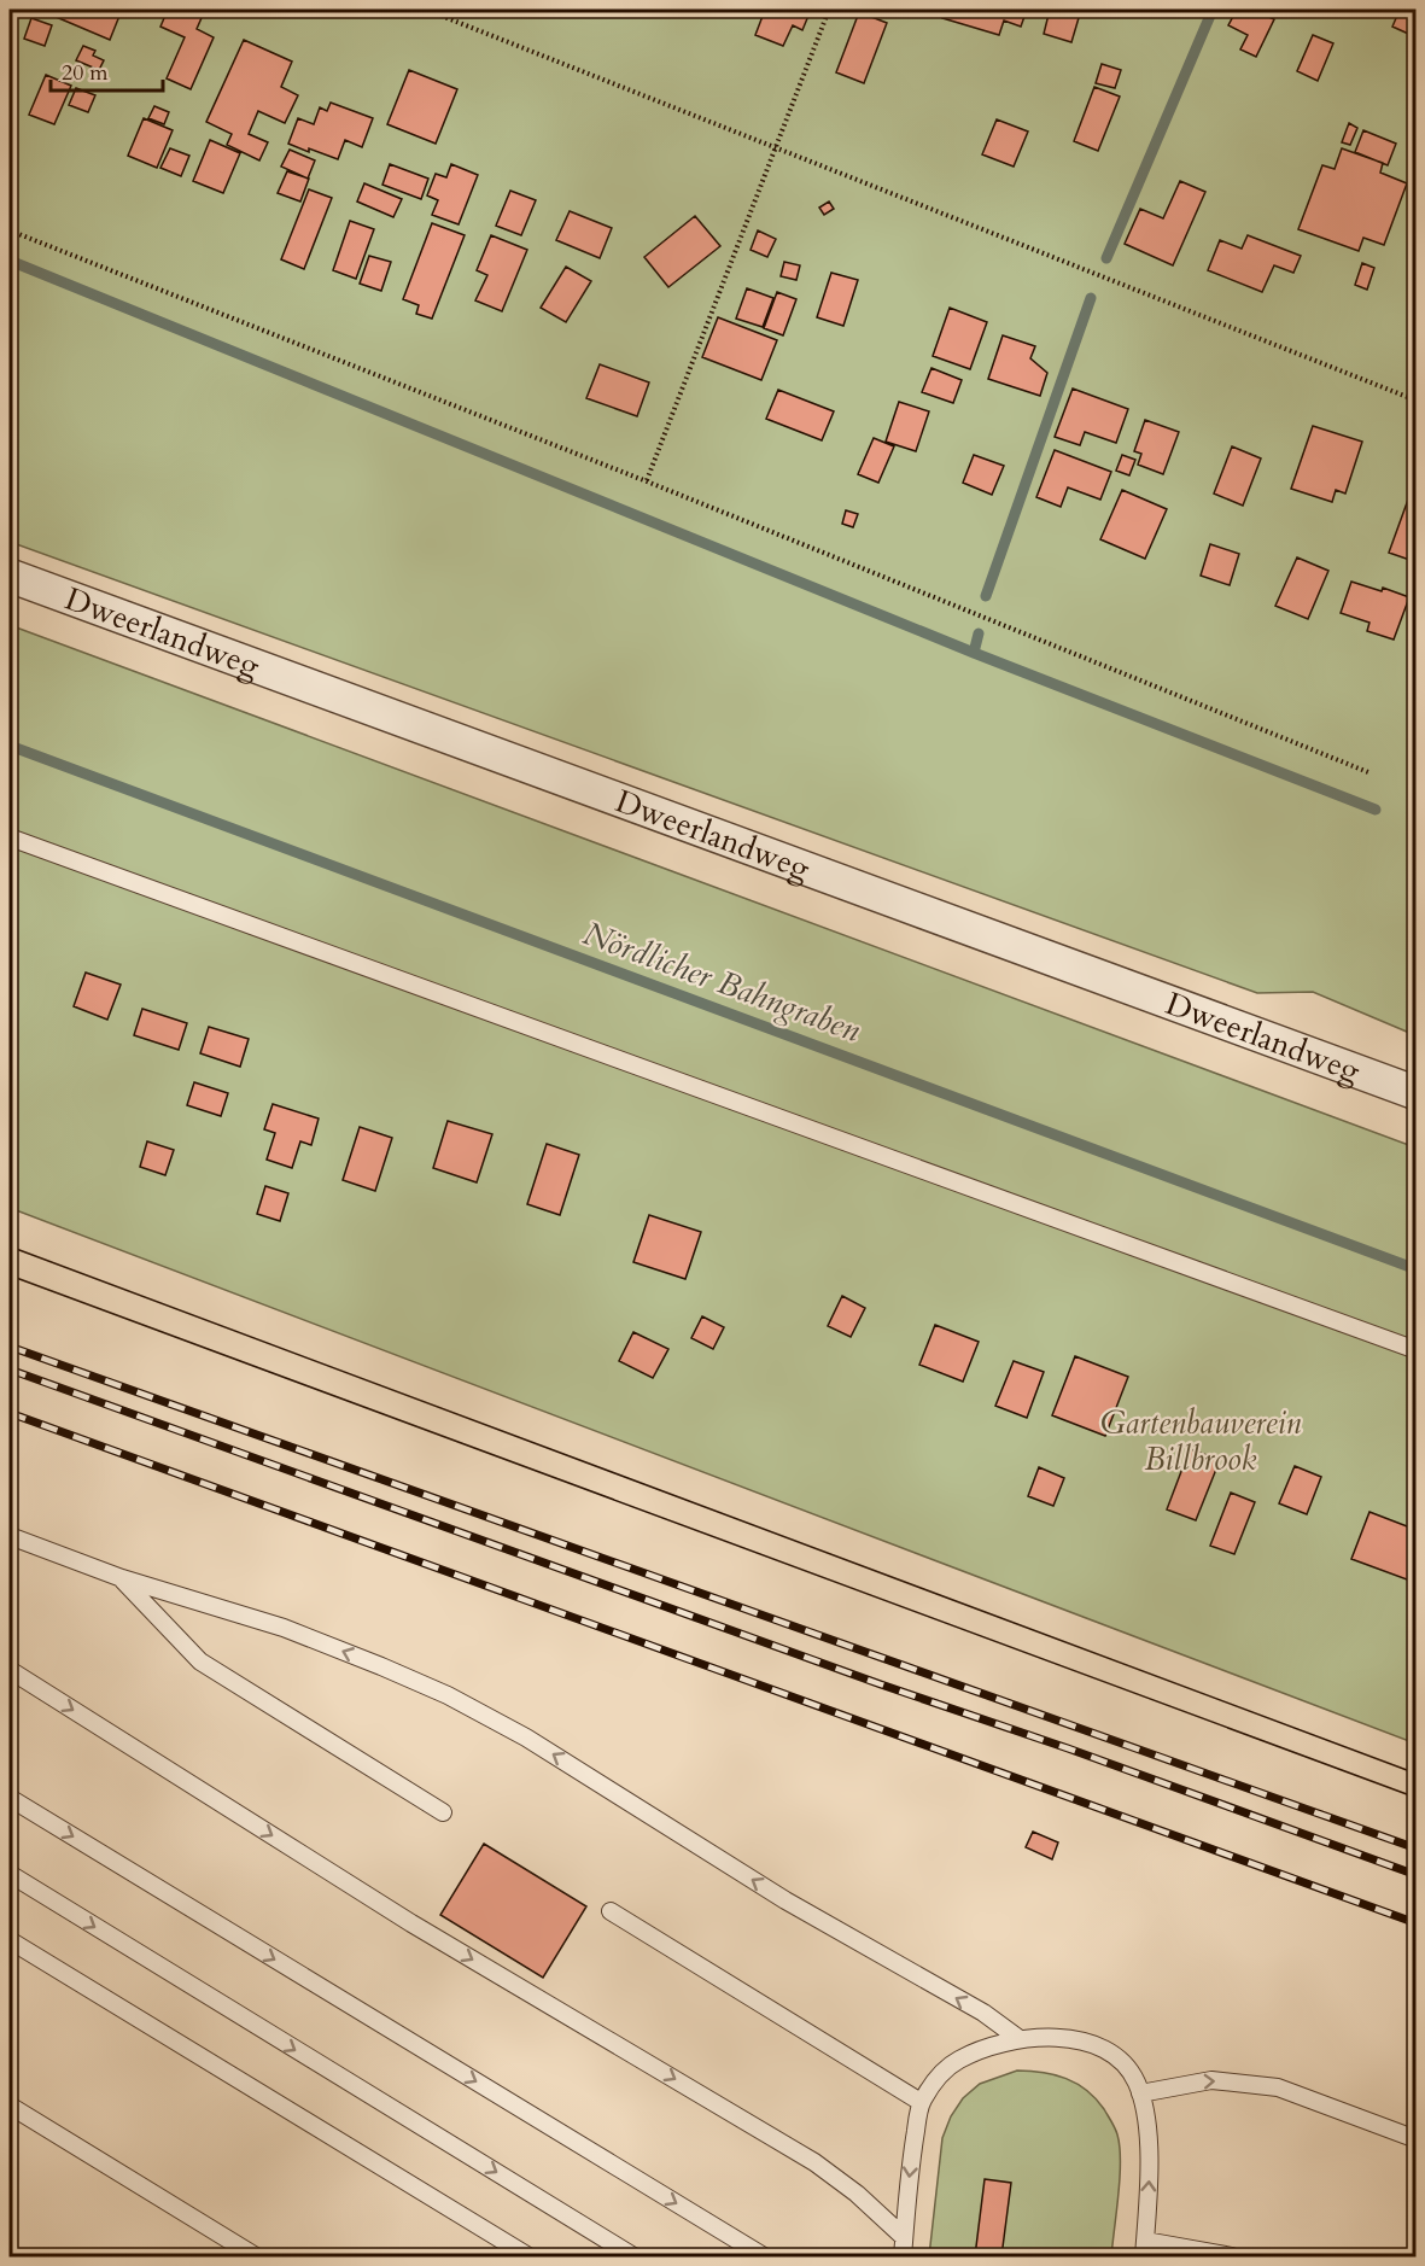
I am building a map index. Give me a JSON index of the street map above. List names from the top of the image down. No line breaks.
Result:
{"streets":{"street":["Dweerlandweg"]},"water":["Nördlicher Bahngraben"],"parks":["Gartenbauverein Billbrook"],"scale_bar":"20 m"}
